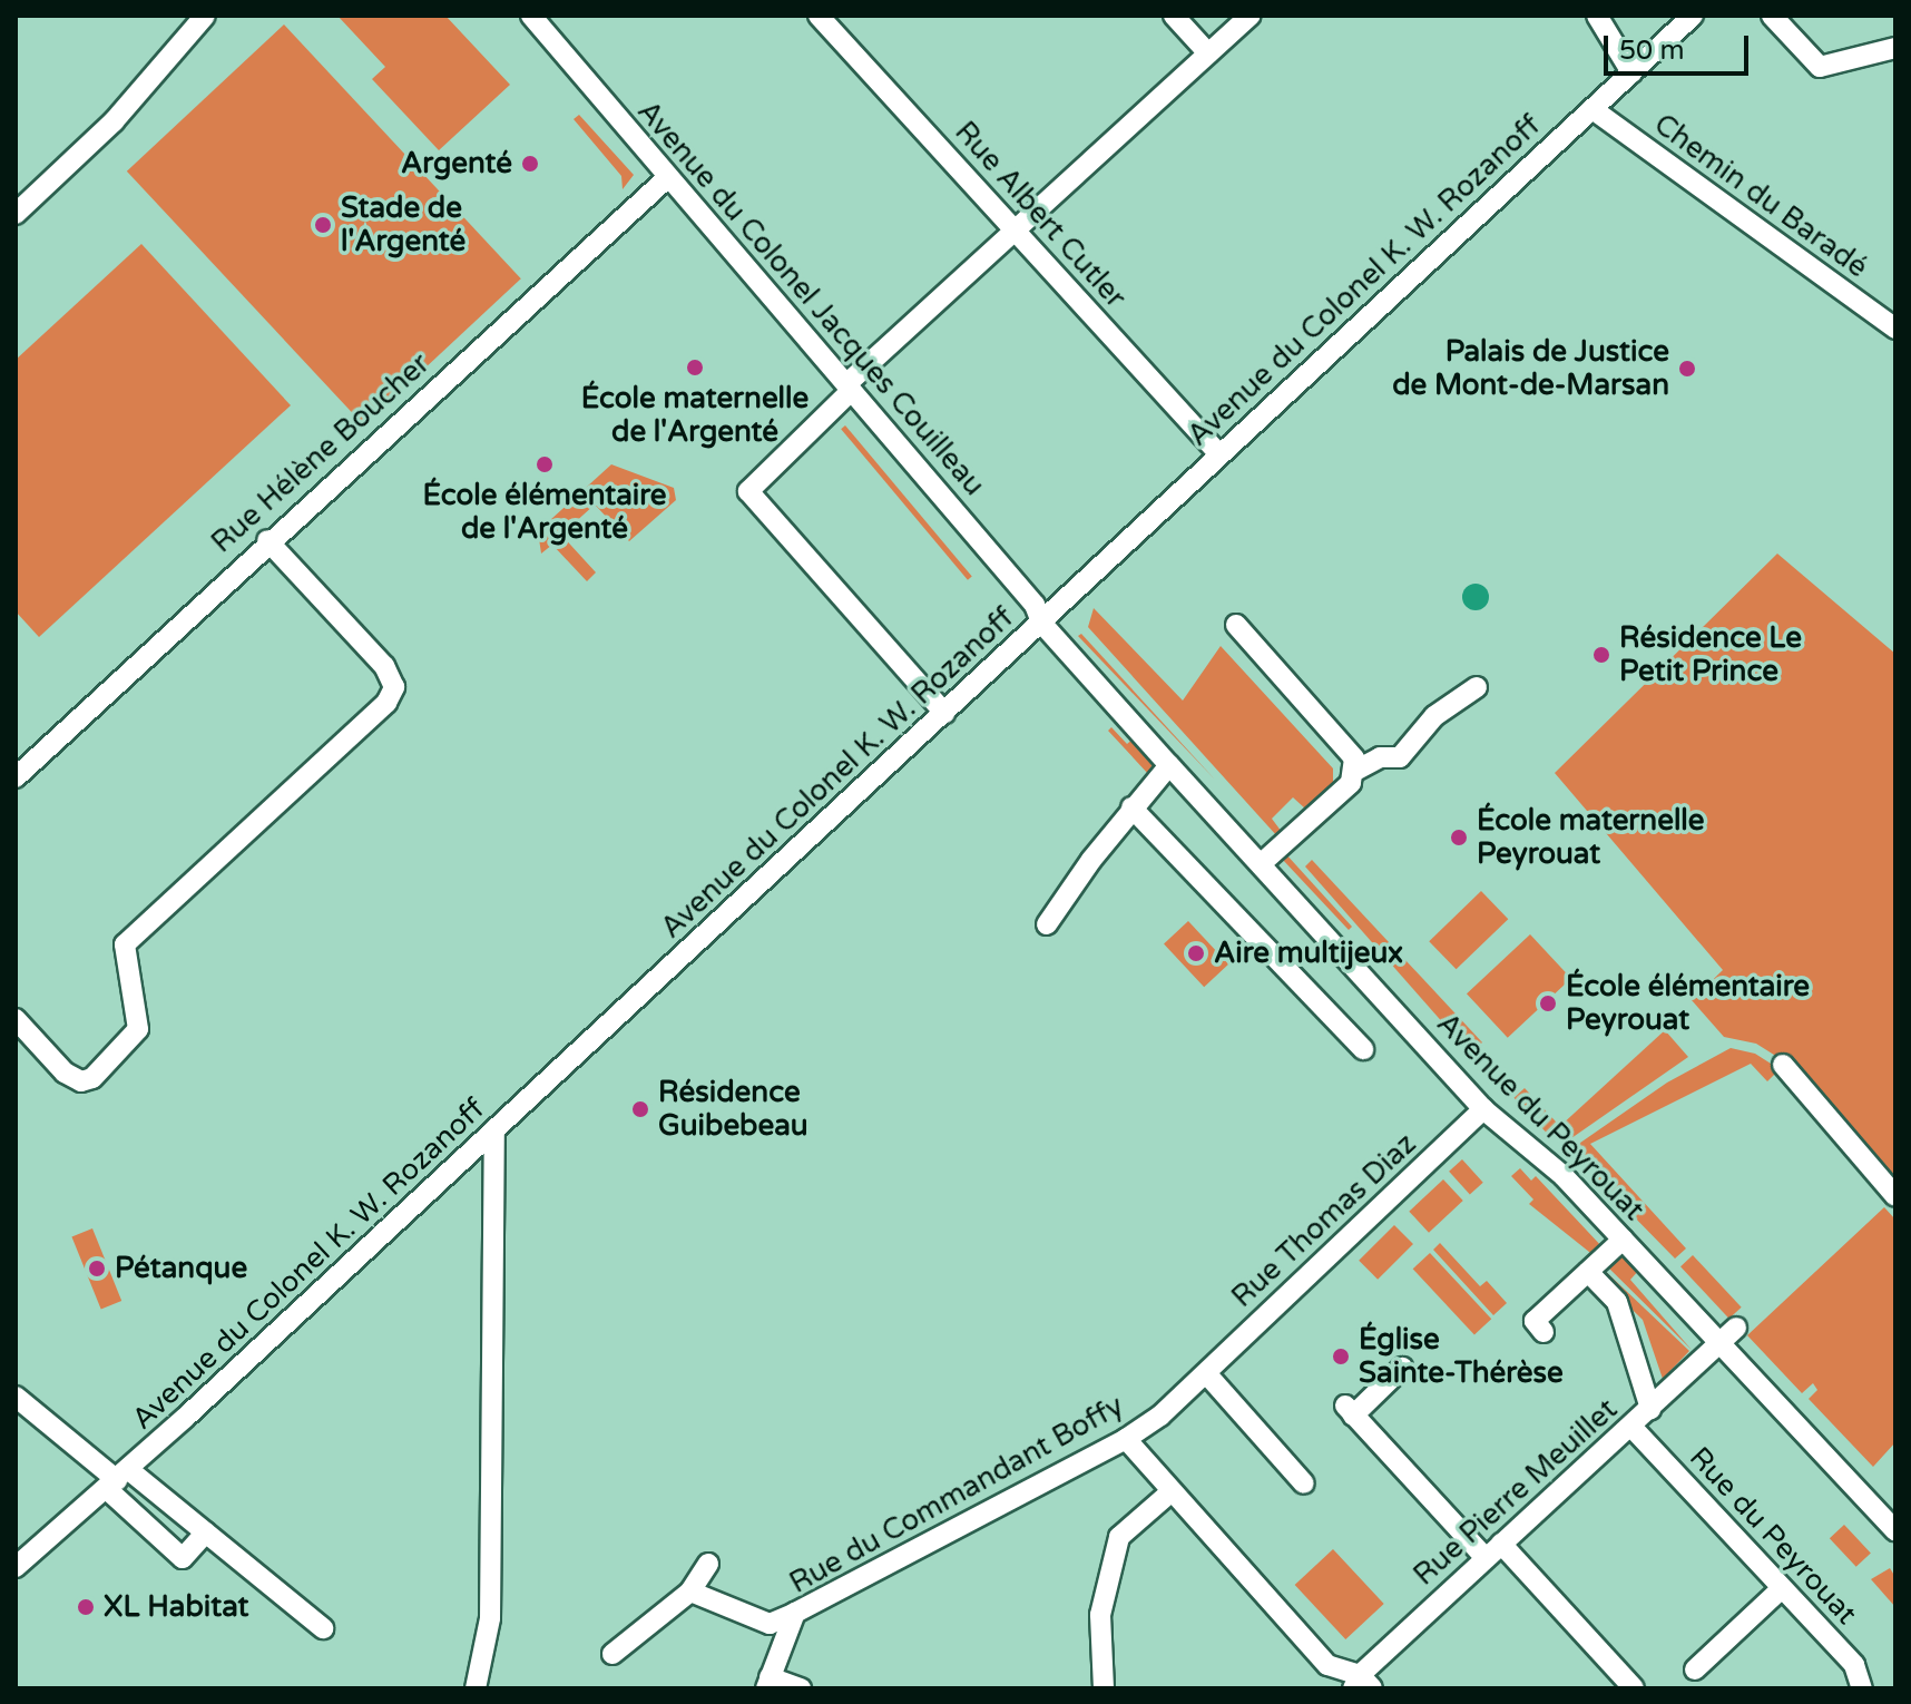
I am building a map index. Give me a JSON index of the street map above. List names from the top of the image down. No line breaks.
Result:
{"streets":{"street":["Chemin du Baradé","Rue Albert Cutler","Avenue du Colonel K. W. Rozanoff","Avenue du Colonel Jacques Couilleau","Rue Hélène Boucher","Avenue du Peyrouat","Rue Thomas Diaz","Rue Pierre Meuillet","Rue du Commandant Boffy","Rue du Peyrouat"]},"crossings":[["Chemin du Baradé","Avenue du Colonel K. W. Rozanoff"],["Rue Albert Cutler","Avenue du Colonel K. W. Rozanoff"],["Avenue du Colonel K. W. Rozanoff","Avenue du Colonel Jacques Couilleau"],["Avenue du Colonel K. W. Rozanoff","Avenue du Peyrouat"],["Avenue du Colonel Jacques Couilleau","Rue Hélène Boucher"],["Avenue du Colonel Jacques Couilleau","Avenue du Peyrouat"],["Avenue du Peyrouat","Rue Thomas Diaz"],["Avenue du Peyrouat","Rue Pierre Meuillet"],["Rue Thomas Diaz","Rue du Commandant Boffy"],["Rue Pierre Meuillet","Rue du Peyrouat"]],"places":["Argenté","Stade de l'Argenté","École maternelle de l'Argenté","Palais de Justice de Mont-de-Marsan","École élémentaire de l'Argenté","Résidence Le Petit Prince","École maternelle Peyrouat","Aire multijeux","École élémentaire Peyrouat","Résidence Guibebeau","Pétanque","Église Sainte-Thérèse","XL Habitat"],"scale_bar":"50 m"}
